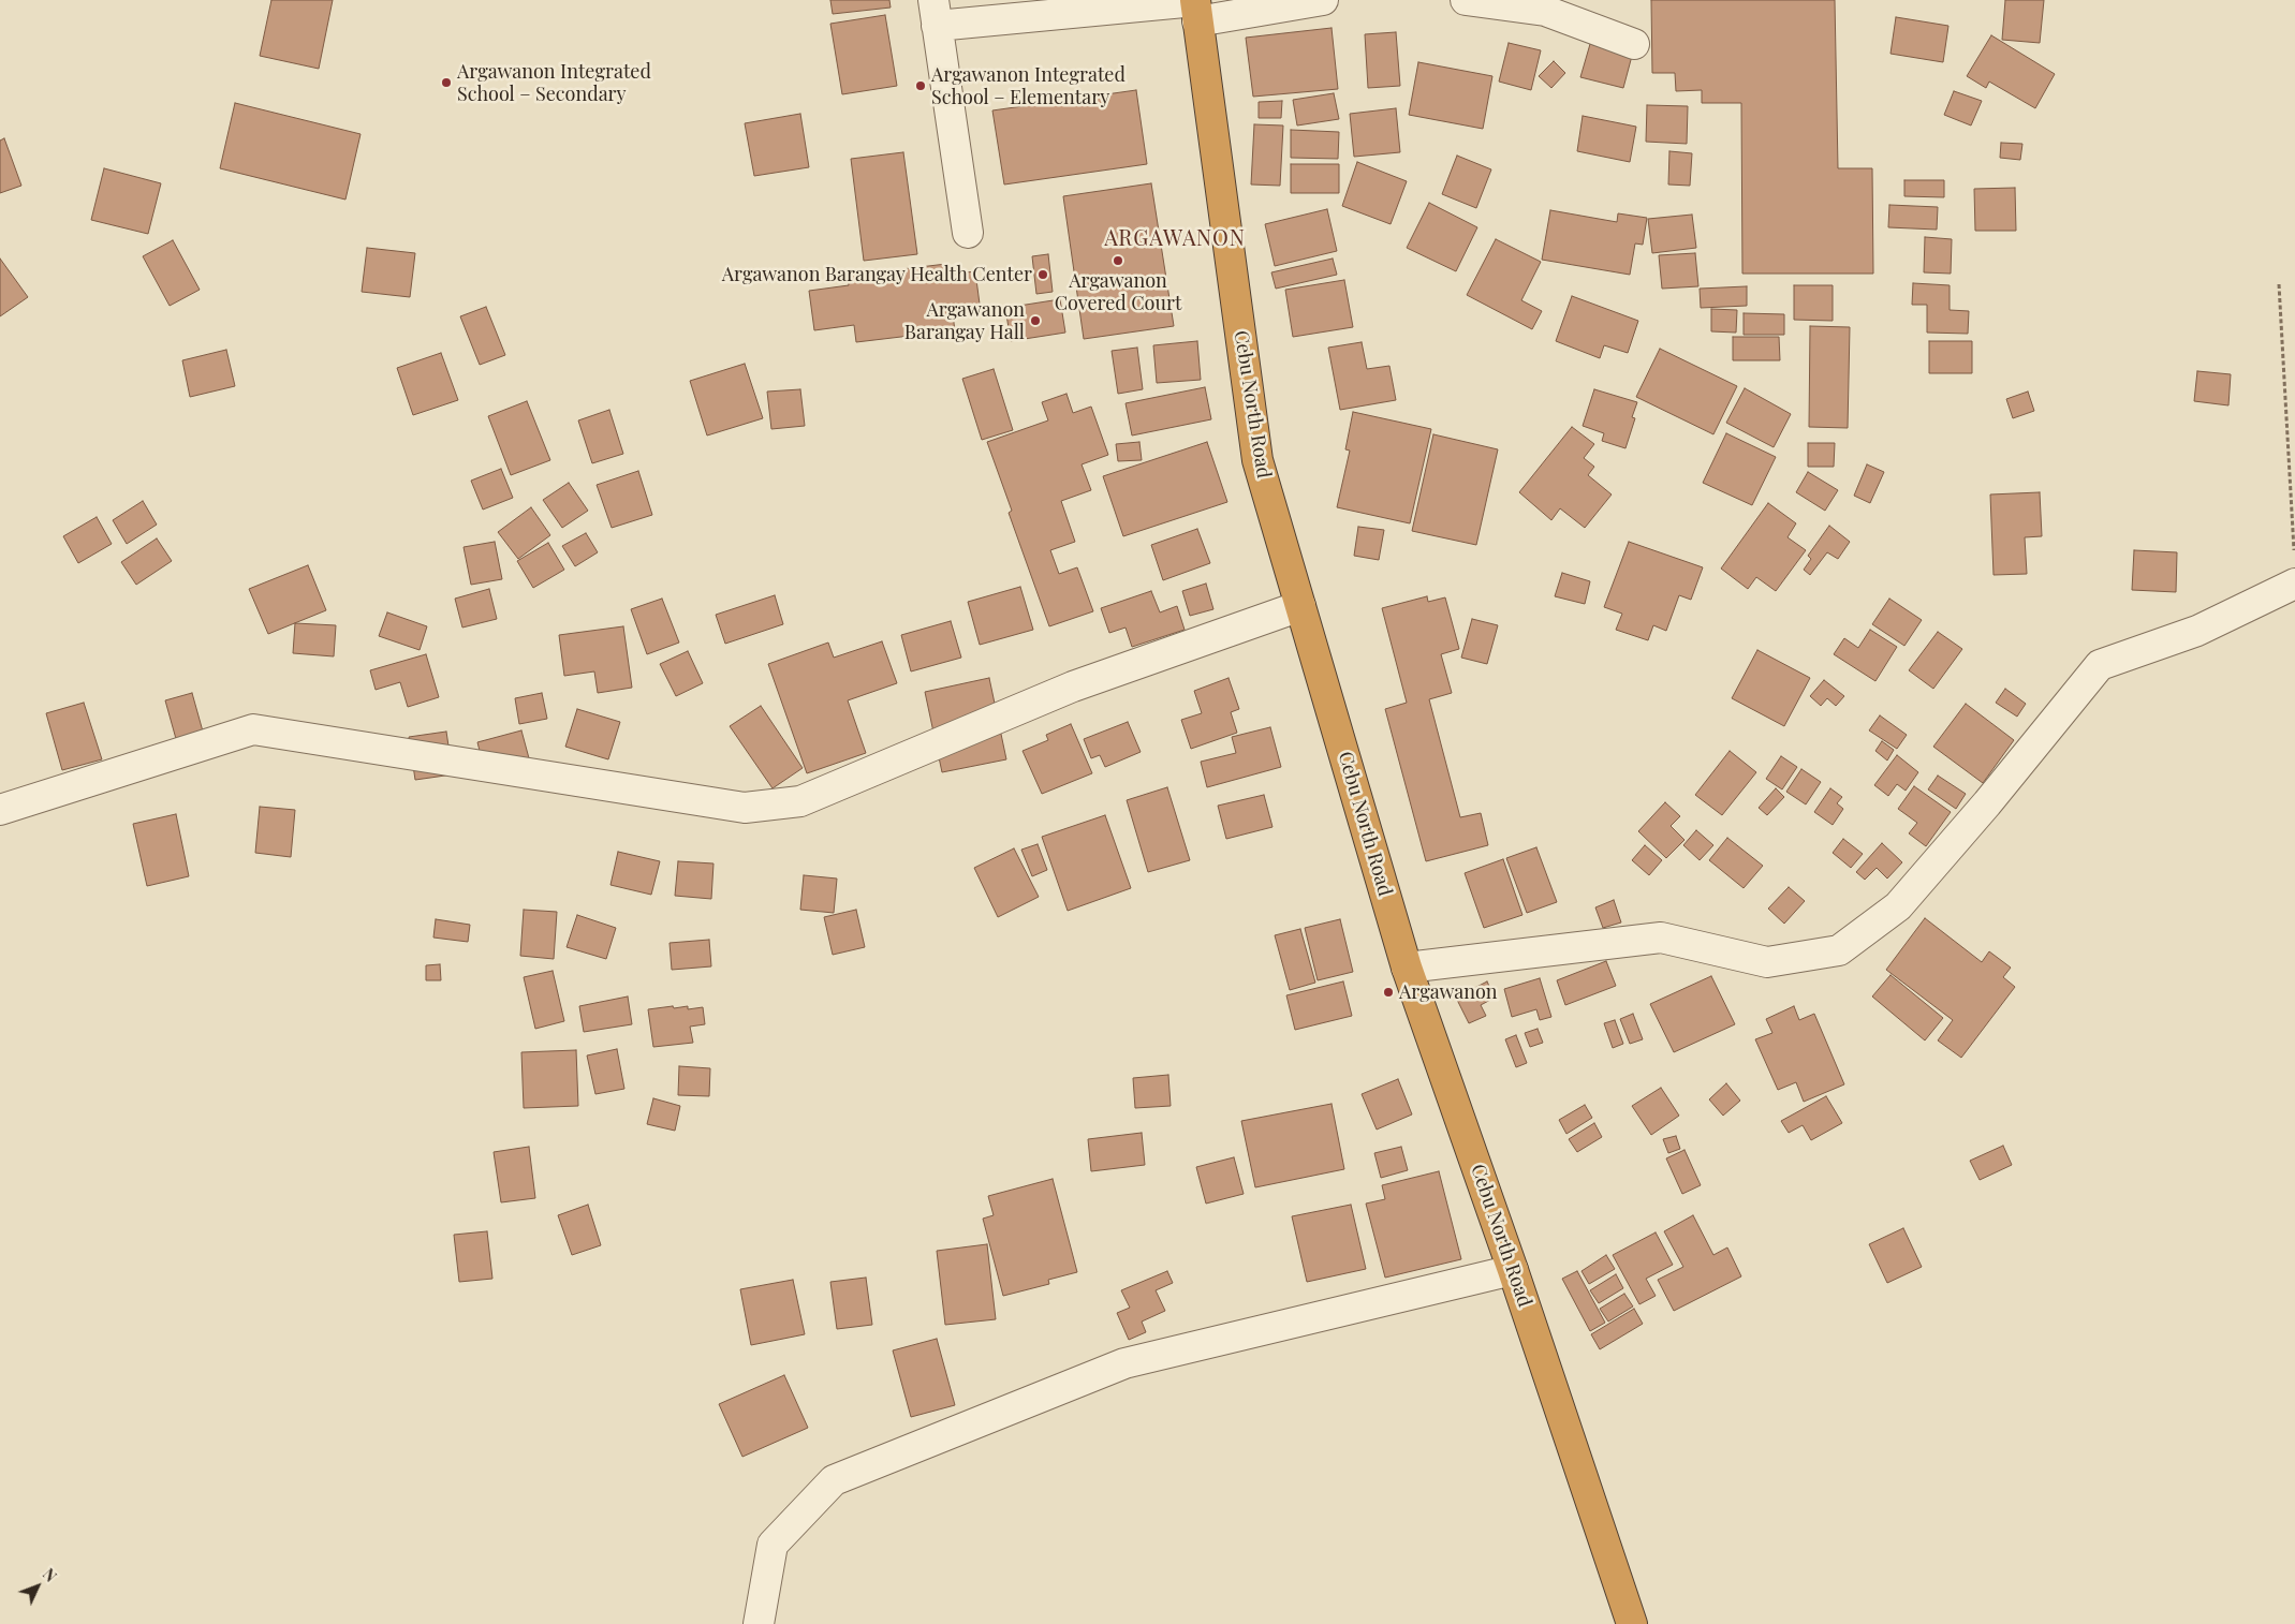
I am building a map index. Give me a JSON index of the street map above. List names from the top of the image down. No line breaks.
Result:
{"streets":{"highway":["Cebu North Road"]},"districts":["ARGAWANON"],"places":["Argawanon Integrated School – Secondary","Argawanon Integrated School – Elementary","Argawanon Covered Court","Argawanon Barangay Health Center","Argawanon Barangay Hall","Argawanon"],"north":"top right"}
